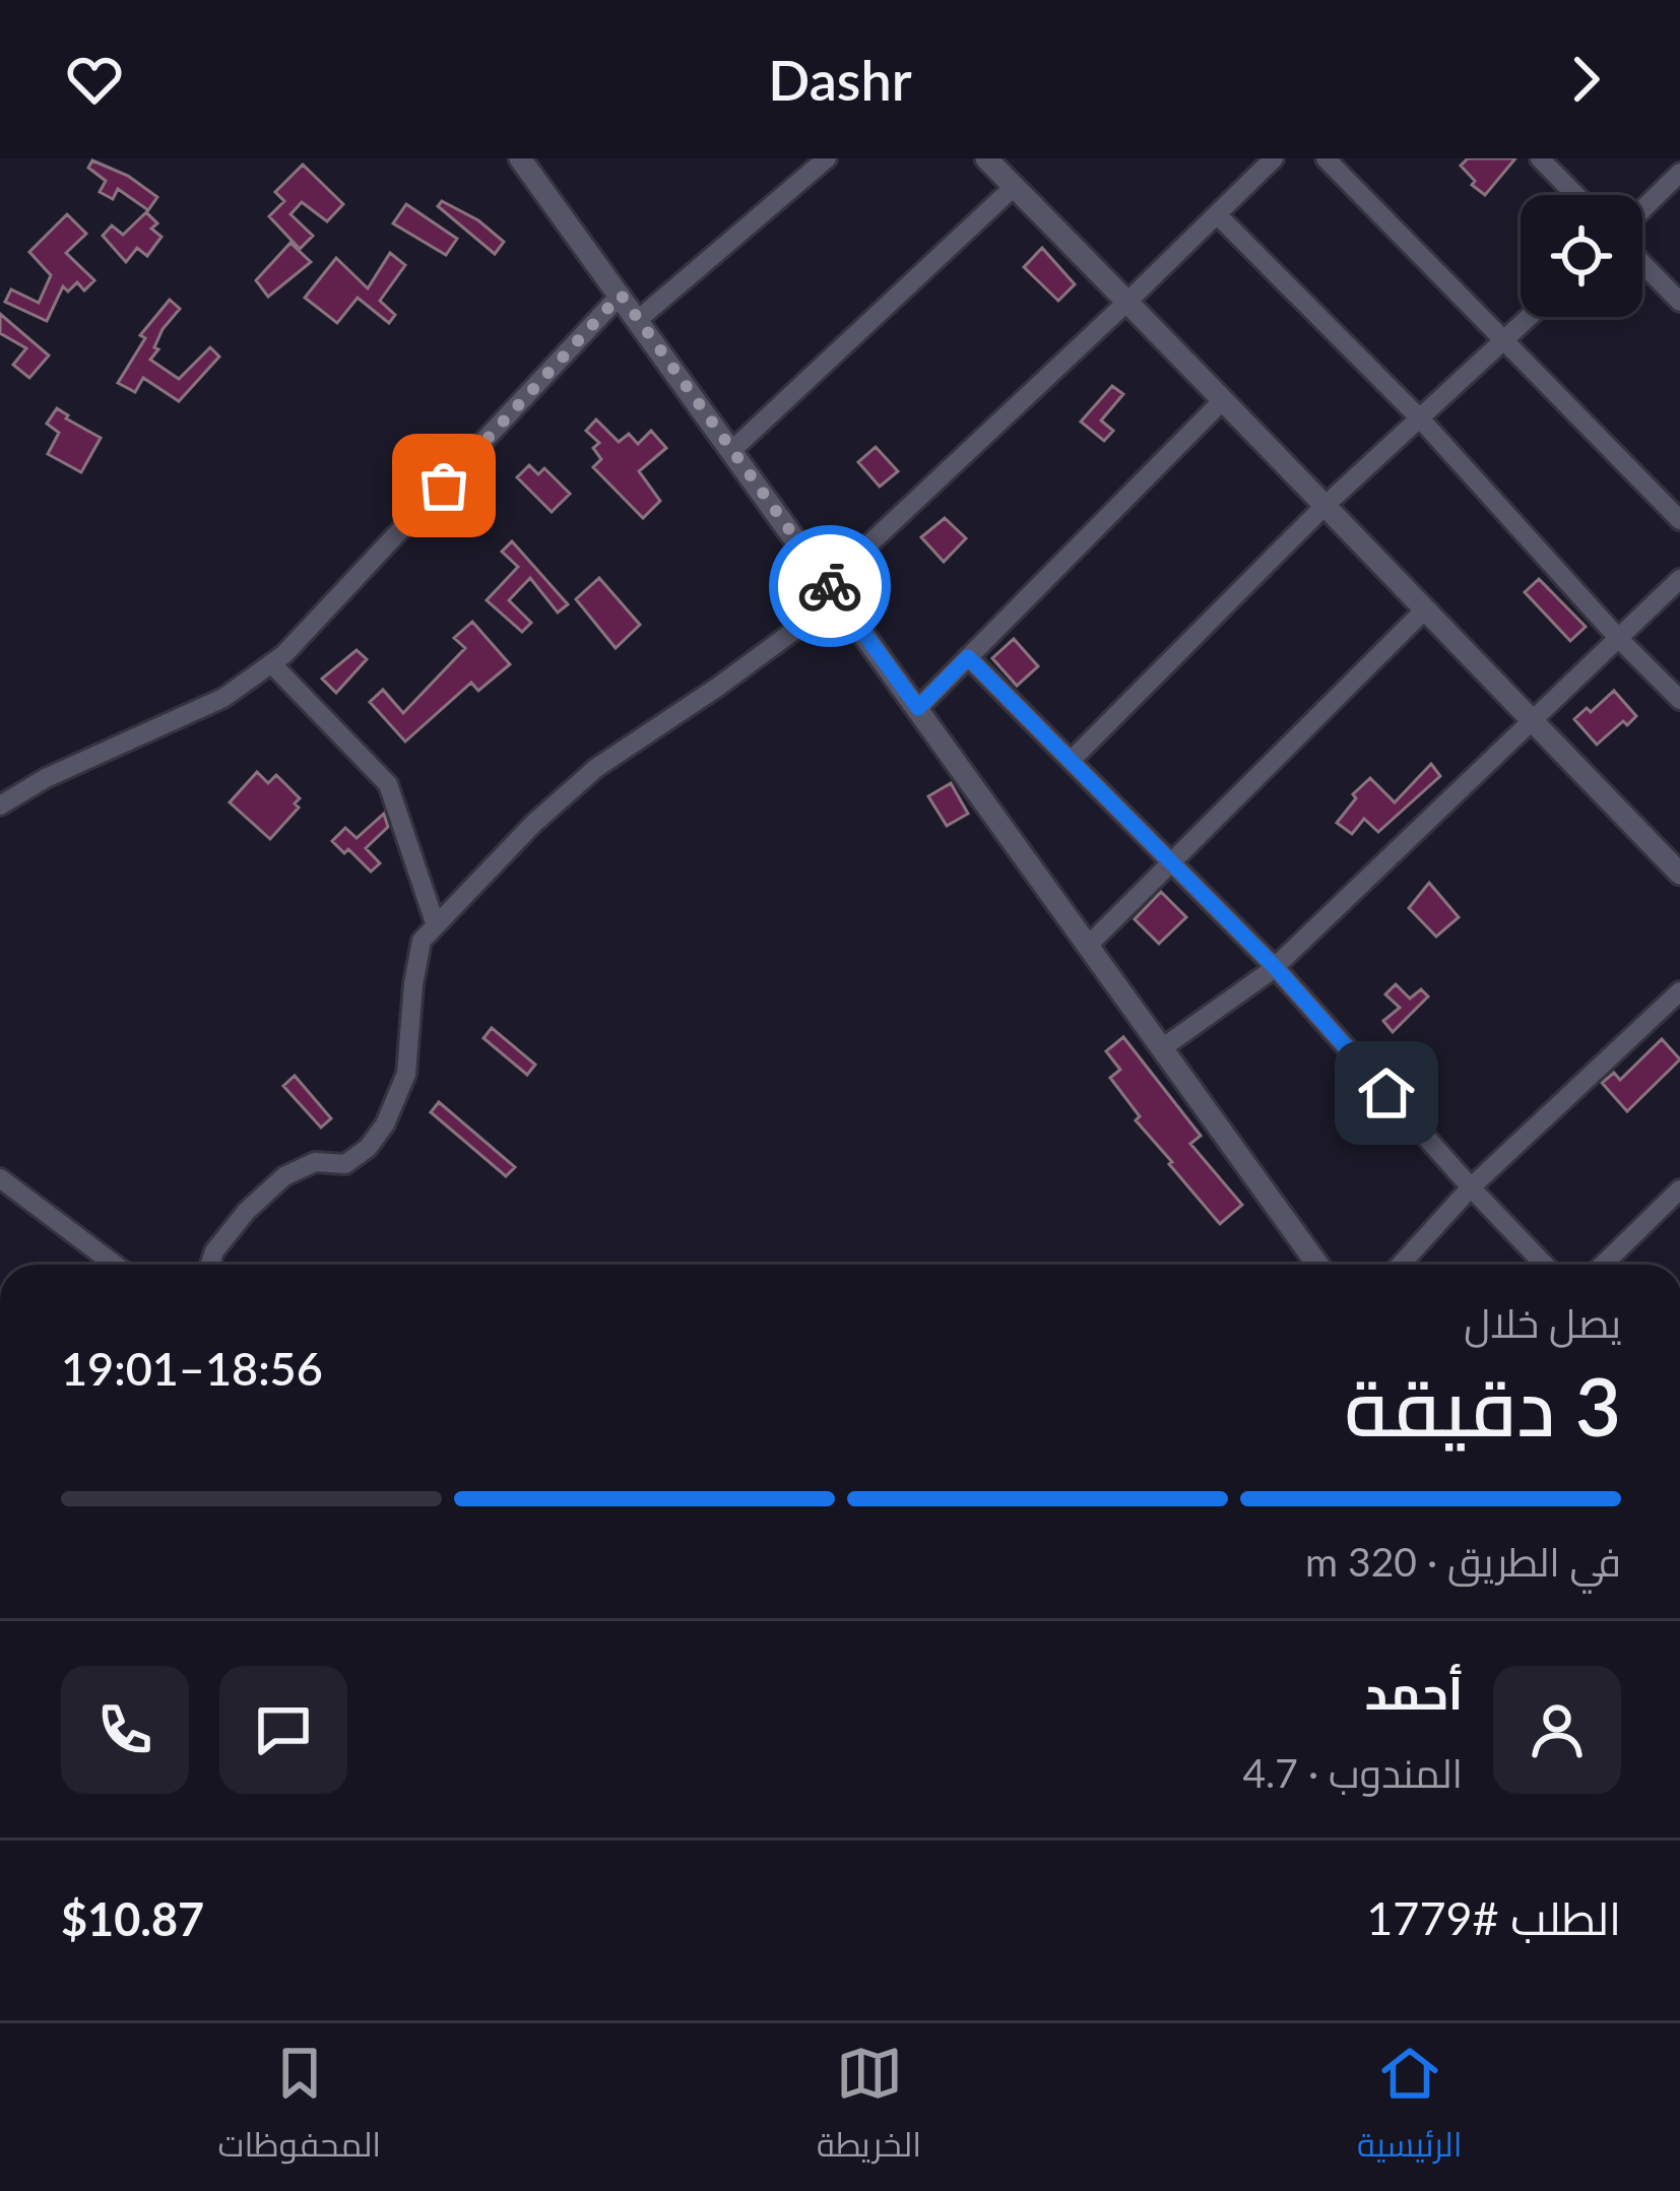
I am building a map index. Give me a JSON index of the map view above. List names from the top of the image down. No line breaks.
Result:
{"page":{"header":"Dashr","heading":["3 دقيقة","يصل خلال","18:56–19:01"],"panel":["أحمد","المندوب · 4.7","الطلب #1779","$10.87"],"bar":"في الطريق · 320 m","tabs":["الرئيسية","الخريطة","المحفوظات"]}}
